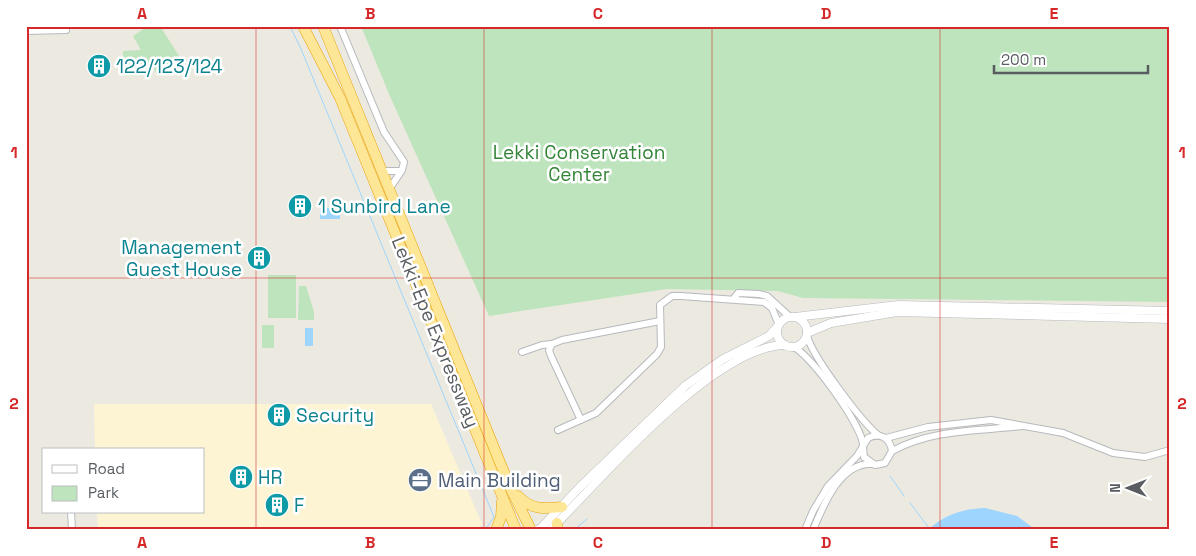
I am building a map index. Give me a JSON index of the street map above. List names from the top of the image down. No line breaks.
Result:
{"streets":{"highway":["Lekki-Epe Expressway"]},"parks":["Lekki Conservation Center"],"places":{"building":["122/123/124","1 Sunbird Lane","Management Guest House","Security","HR","F"],"office":["Main Building"]},"legend":["Road","Park"],"scale_bar":"200 m","north":"left","grid":{"columns":["A","B","C","D","E"],"rows":["1","2"]}}
